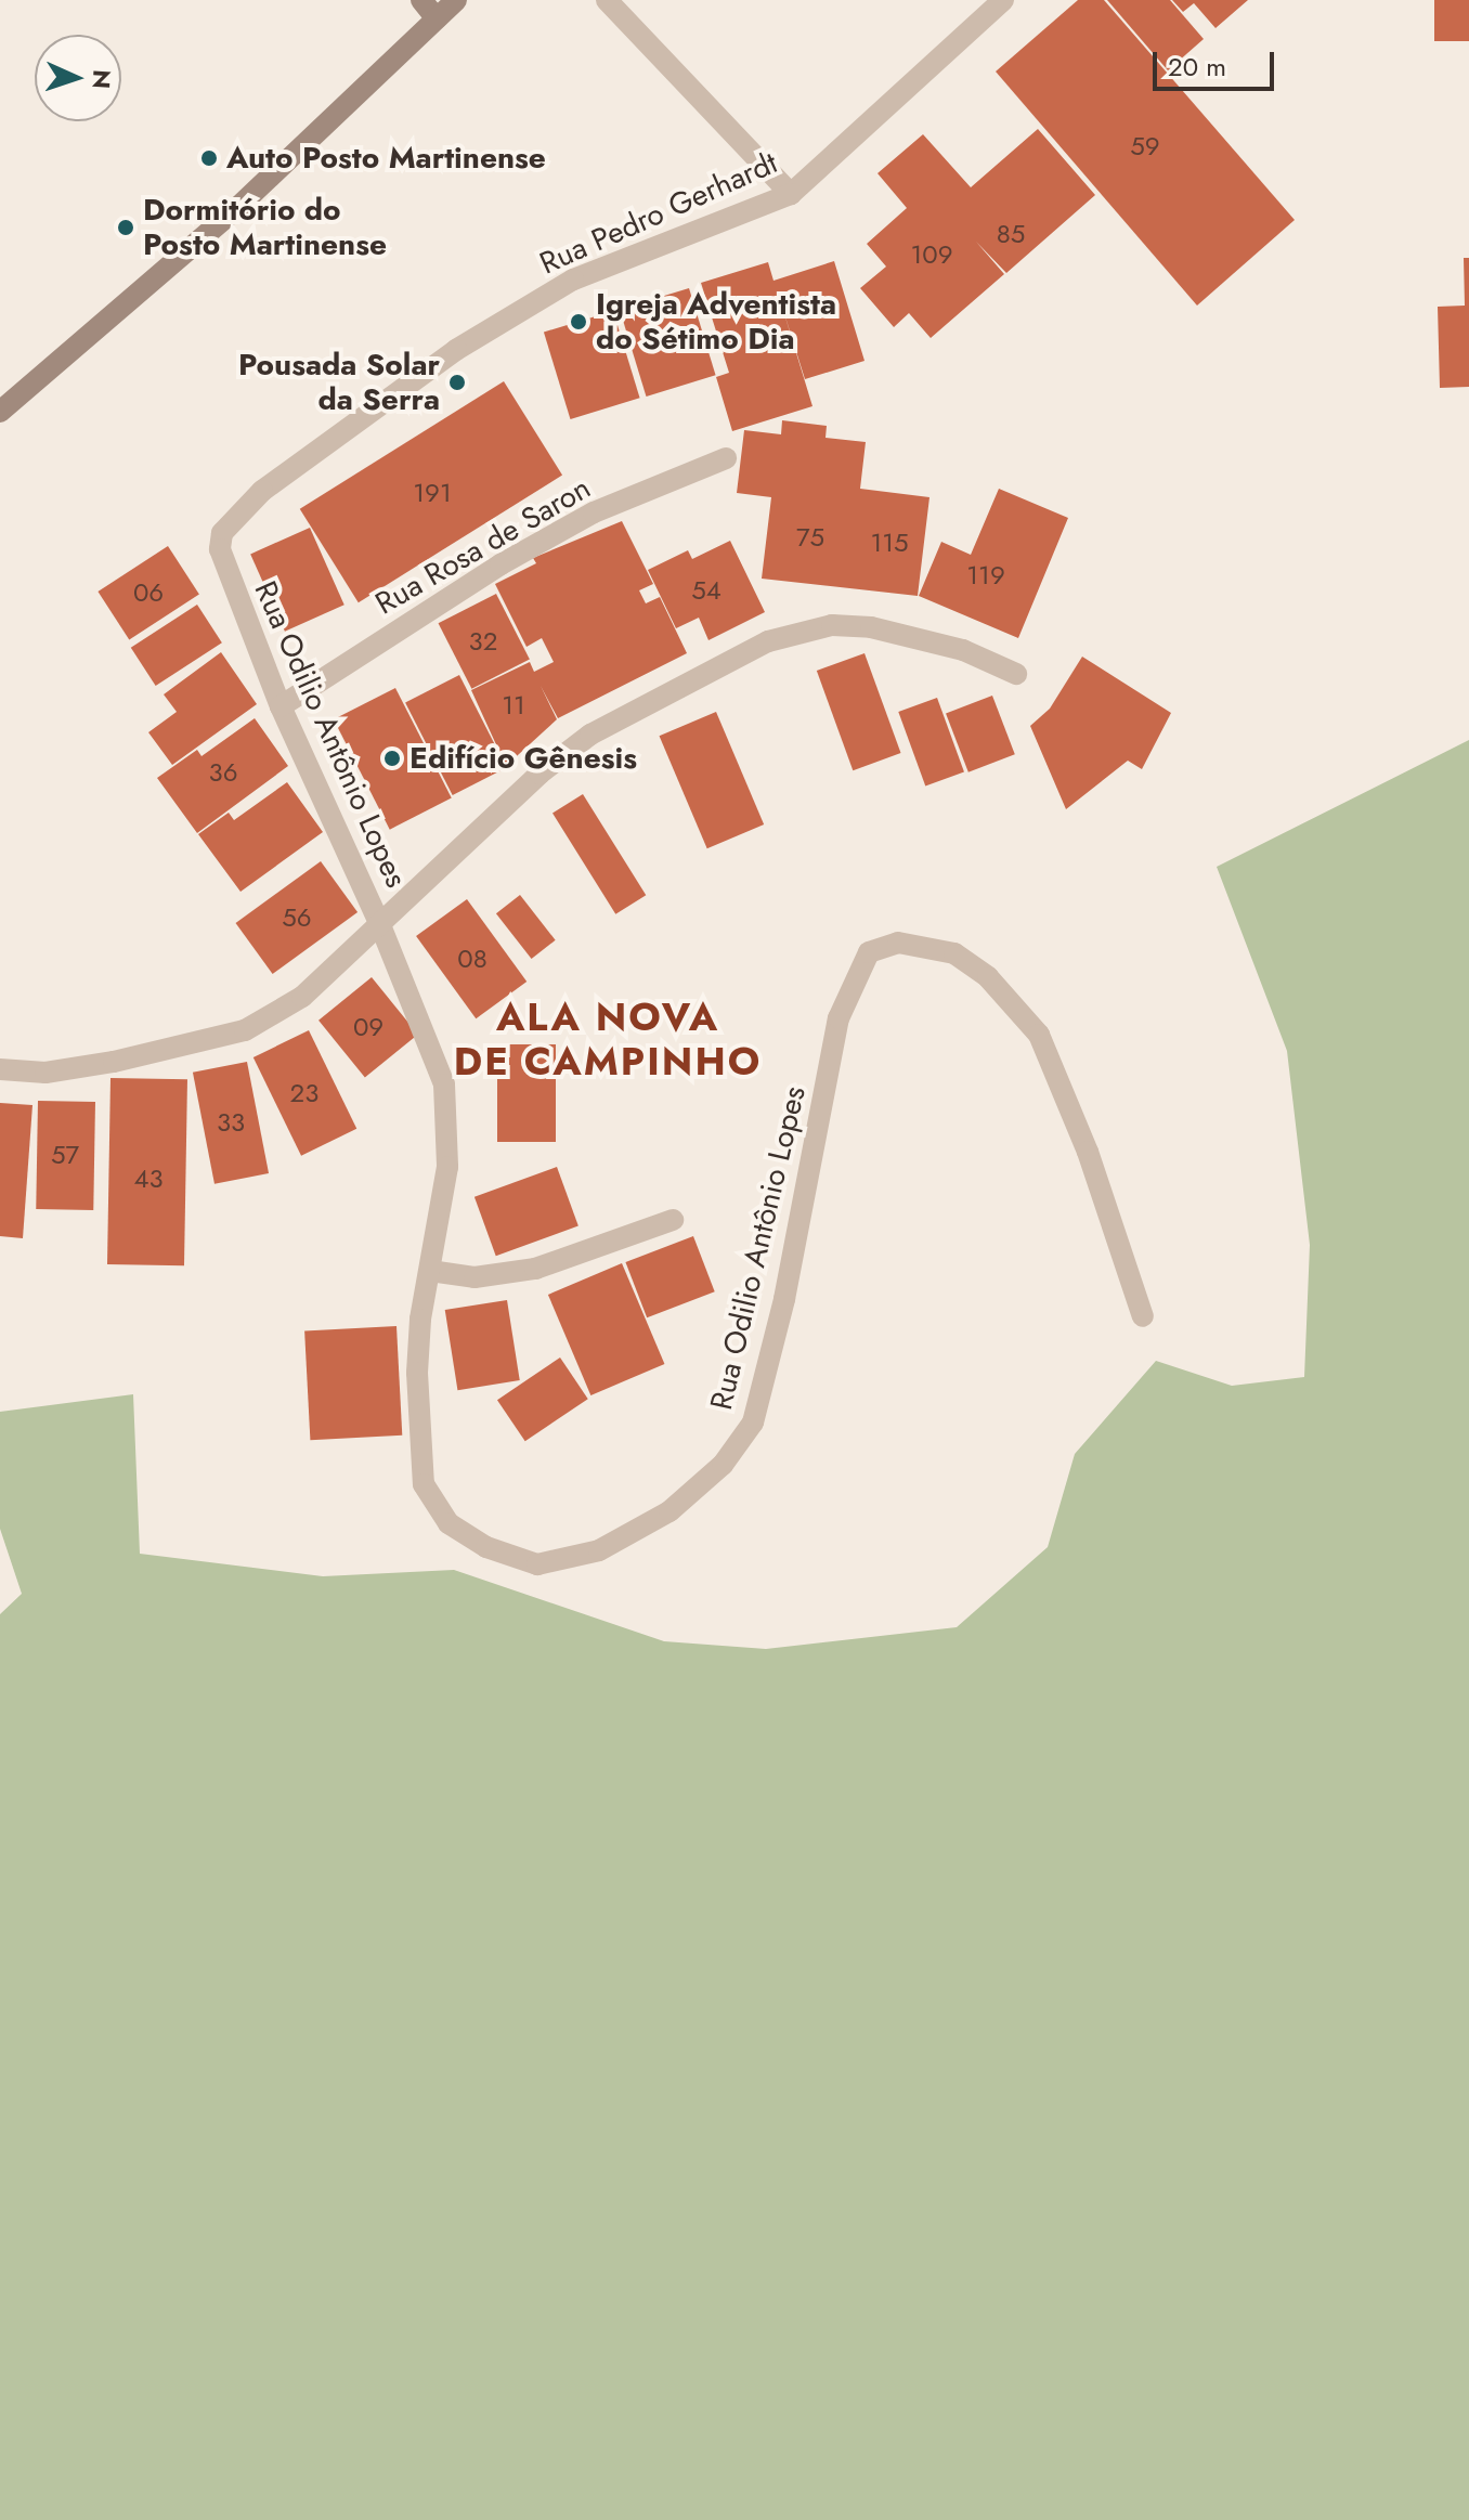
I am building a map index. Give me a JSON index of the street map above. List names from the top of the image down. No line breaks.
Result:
{"streets":{"street":["Rua Pedro Gerhardt","Rua Rosa de Saron","Rua Odilio Antônio Lopes"]},"crossings":[["Rua Pedro Gerhardt","Rua Odilio Antônio Lopes"],["Rua Rosa de Saron","Rua Odilio Antônio Lopes"]],"districts":["ALA NOVA DE CAMPINHO"],"places":["Auto Posto Martinense","Dormitório do Posto Martinense","Igreja Adventista do Sétimo Dia","Pousada Solar da Serra","Edifício Gênesis"],"house_numbers":["59","85","109","191","75","115","119","54","06","32","11","36","56","08","09","23","33","57","43"],"scale_bar":"20 m","north":"right"}
